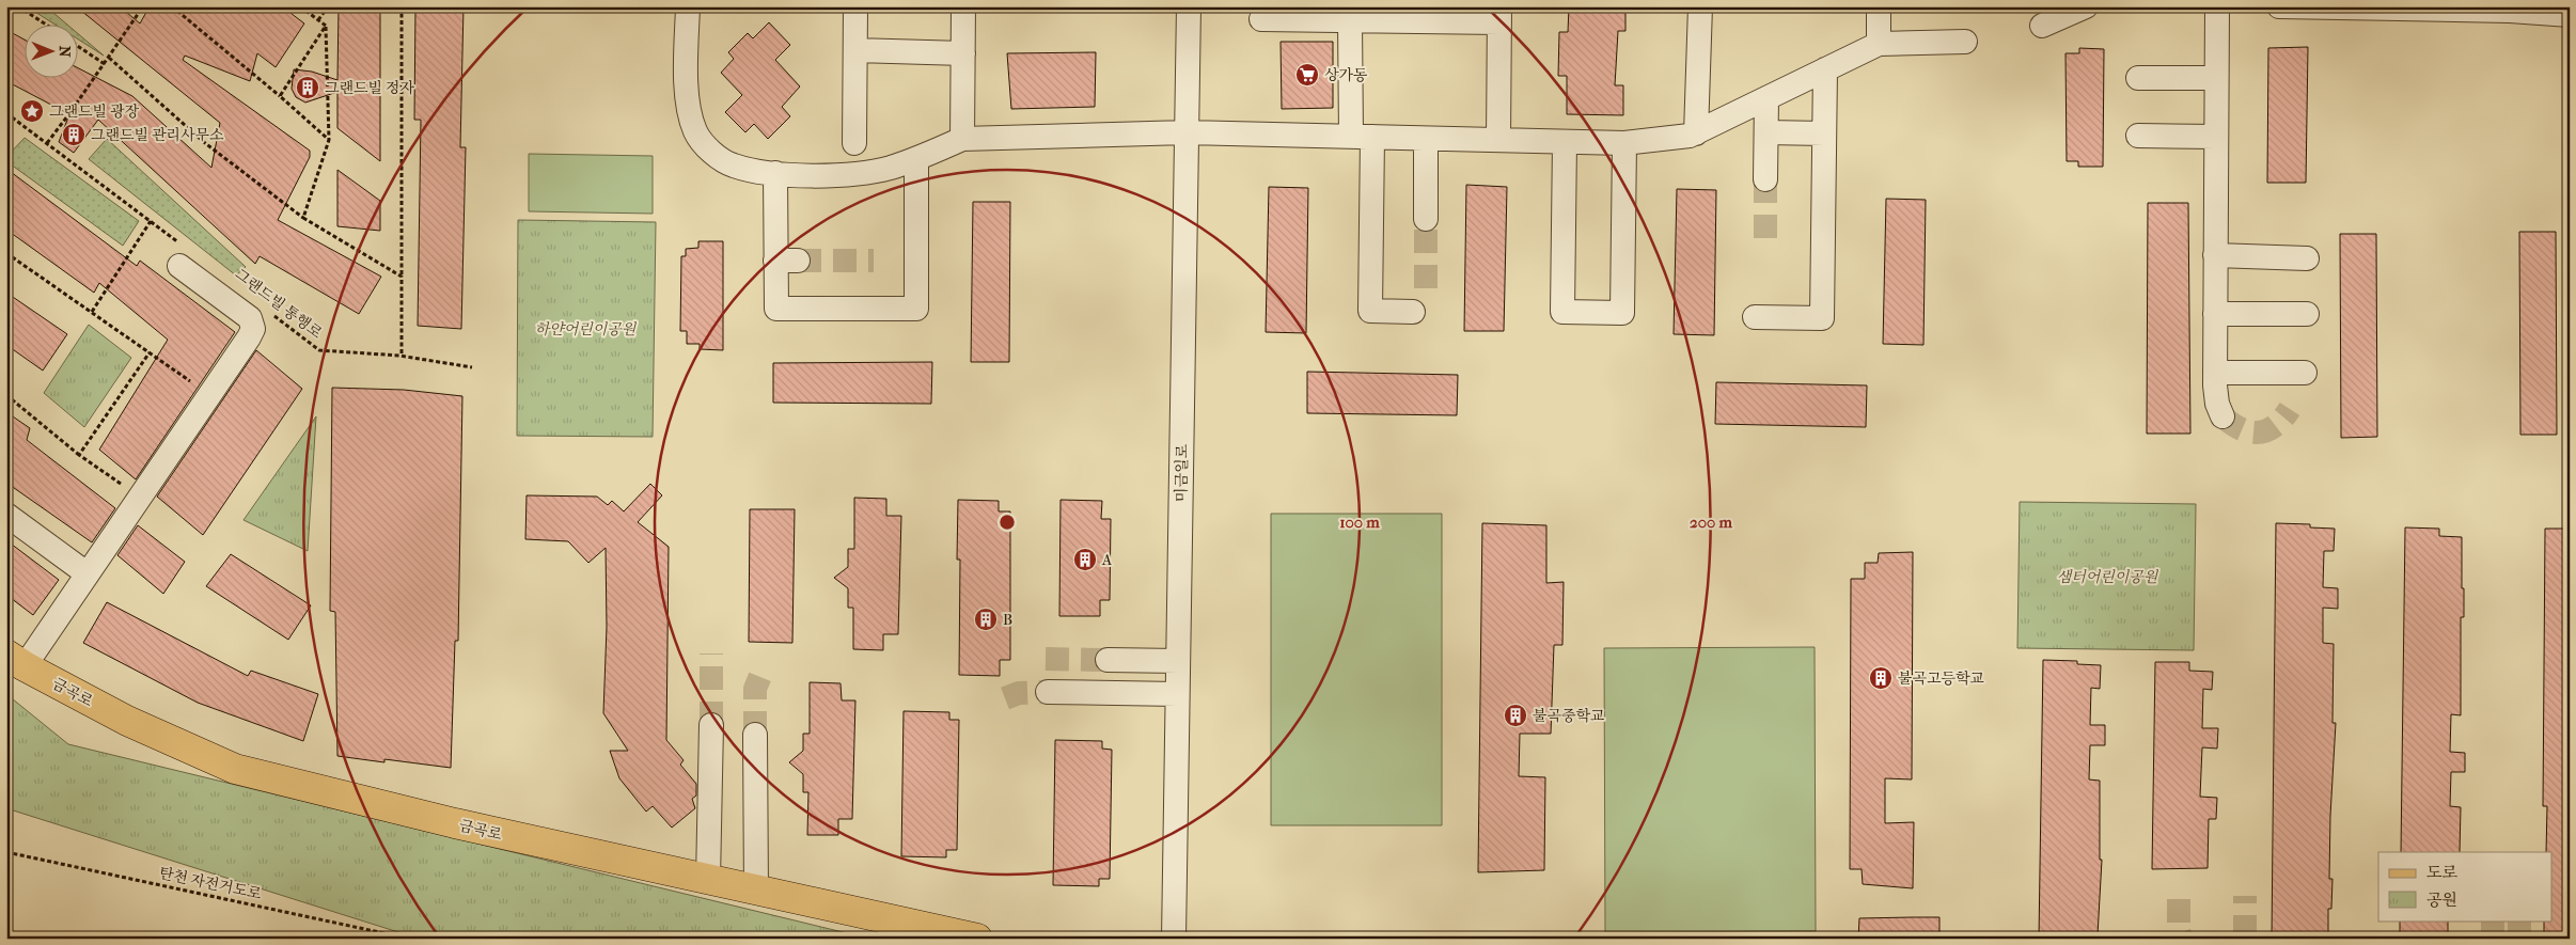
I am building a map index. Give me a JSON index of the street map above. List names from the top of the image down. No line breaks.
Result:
{"streets":{"main road":["금곡로"],"street":["미금일로"],"path":["그랜드빌 통행로","탄천 자전거도로"]},"parks":["하얀어린이공원","샘터어린이공원"],"places":{"supermarket":["상가동"],"building":["그랜드빌 정자","그랜드빌 관리사무소","A","B","불곡고등학교","불곡중학교"],"place":["그랜드빌 광장"]},"legend":["도로","공원"],"north":"right","rings":["100 m","200 m"]}
